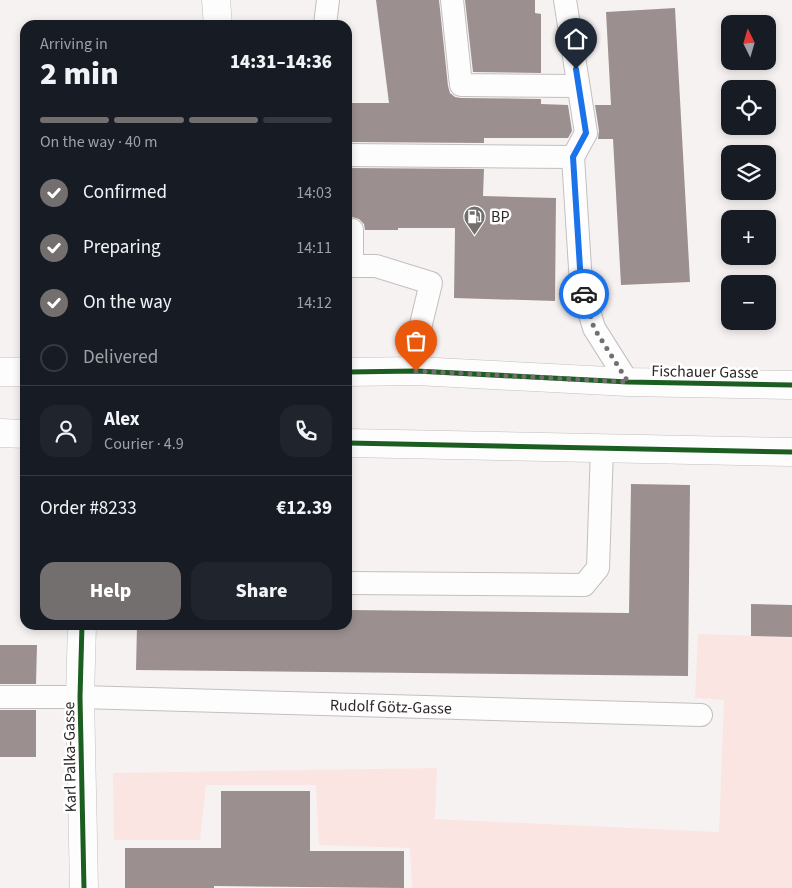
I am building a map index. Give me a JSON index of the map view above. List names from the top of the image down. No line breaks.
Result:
{"streets":{"street":["Fischauer Gasse","Karl Palka-Gasse"],"lane":["Rudolf Götz-Gasse"]},"crossings":[["Rudolf Götz-Gasse","Karl Palka-Gasse"]],"places":{"fuel station":["BP"]},"north":"top","page":{"map_buttons":["+","−"],"heading":["2 min","Arriving in","14:31–14:36"],"panel":["Alex","Courier · 4.9","Order #8233","€12.39"],"bar":"On the way · 40 m","list":[["Confirmed","14:03"],["Preparing","14:11"],["On the way","14:12"],"Delivered"],"buttons":["Help","Share"]}}
